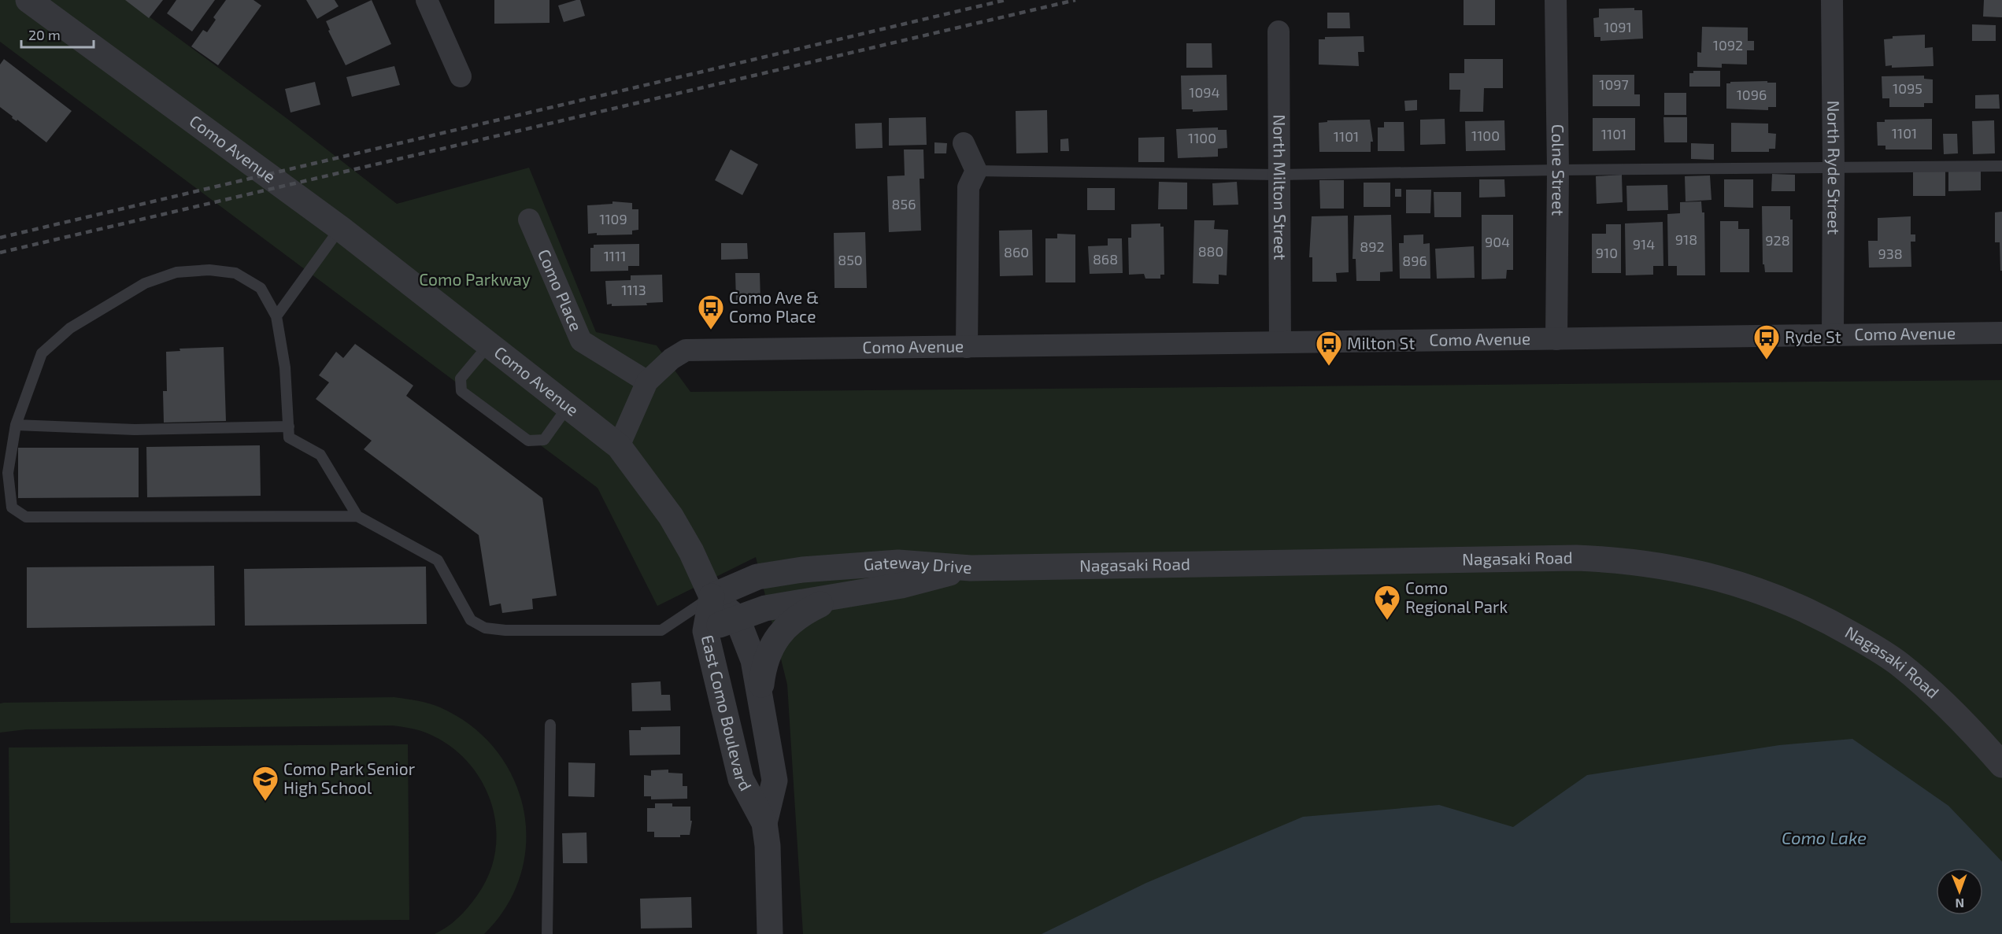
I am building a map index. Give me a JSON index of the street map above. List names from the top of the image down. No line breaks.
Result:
{"streets":{"street":["Como Avenue","North Ryde Street","Colne Street","North Milton Street","Como Place","Nagasaki Road","Gateway Drive","East Como Boulevard"]},"crossings":[["Como Avenue","North Ryde Street"],["Como Avenue","Colne Street"],["Como Avenue","North Milton Street"],["Como Avenue","Como Place"],["Como Avenue","East Como Boulevard"],["Nagasaki Road","Gateway Drive"],["Gateway Drive","East Como Boulevard"]],"water":["Como Lake"],"parks":["Como Parkway"],"places":{"bus stop":["Como Ave & Como Place","Ryde St","Milton St"],"place":["Como Regional Park"],"school or university":["Como Park Senior High School"]},"house_numbers":["1091","1092","1097","1095","1094","1096","1101","1101","1100","1101","1100","856","1109","918","928","904","914","892","880","860","910","938","1111","868","850","896","1113"],"scale_bar":"20 m","north":"bottom"}
